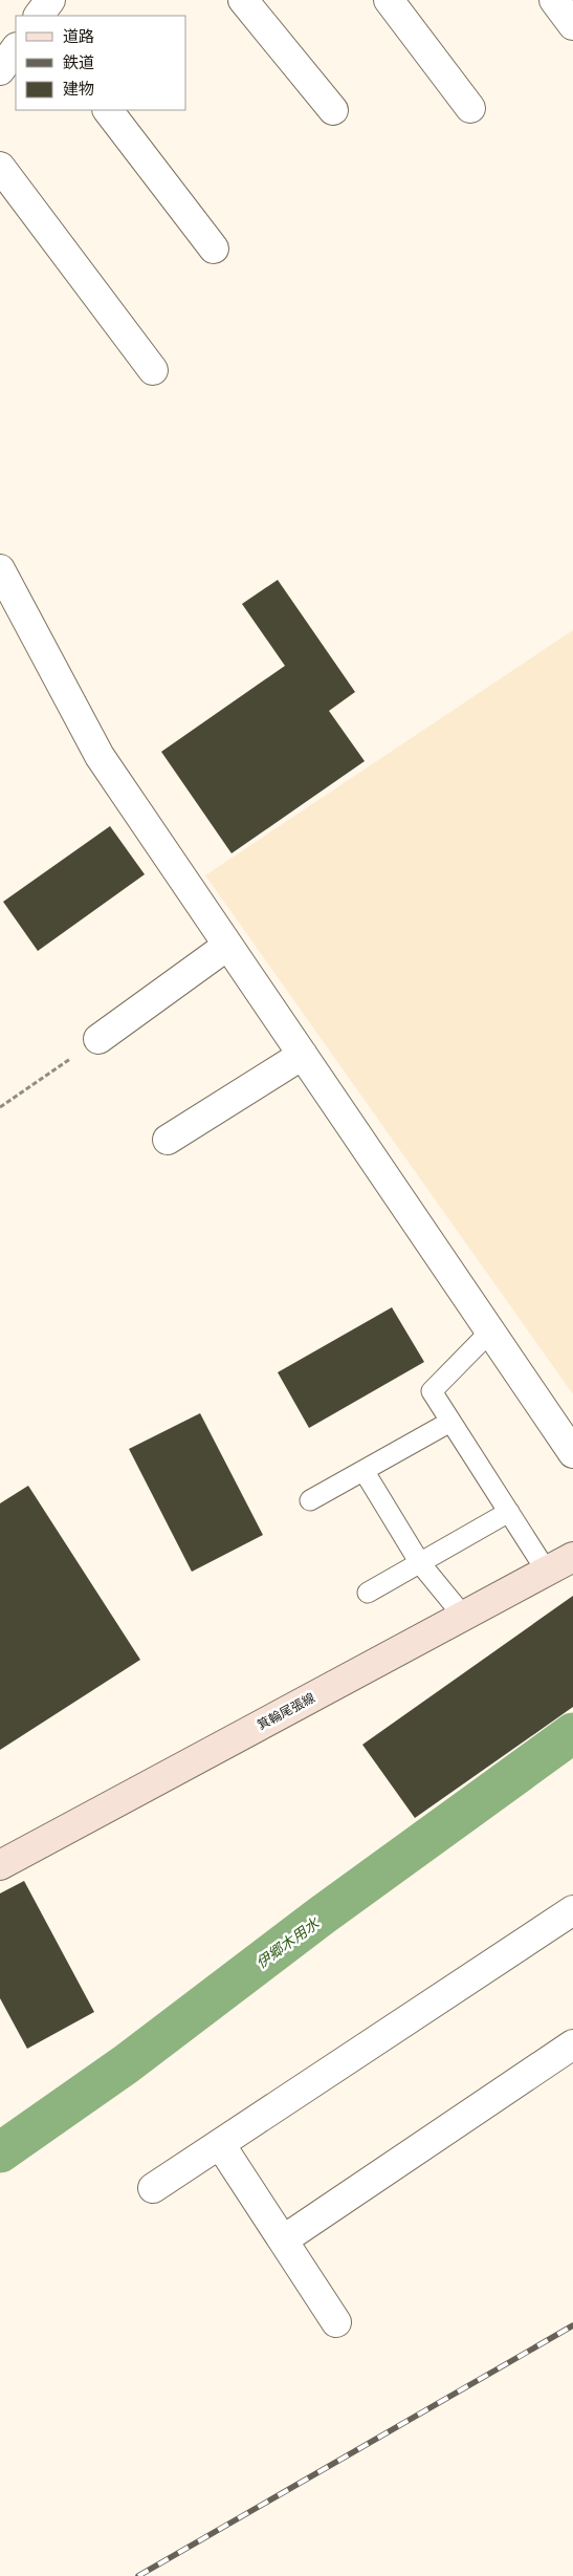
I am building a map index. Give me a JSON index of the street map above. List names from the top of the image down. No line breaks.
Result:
{"streets":{"main road":["箕輪尾張線"]},"water":["伊郷木用水"],"legend":["道路","鉄道","建物"]}
